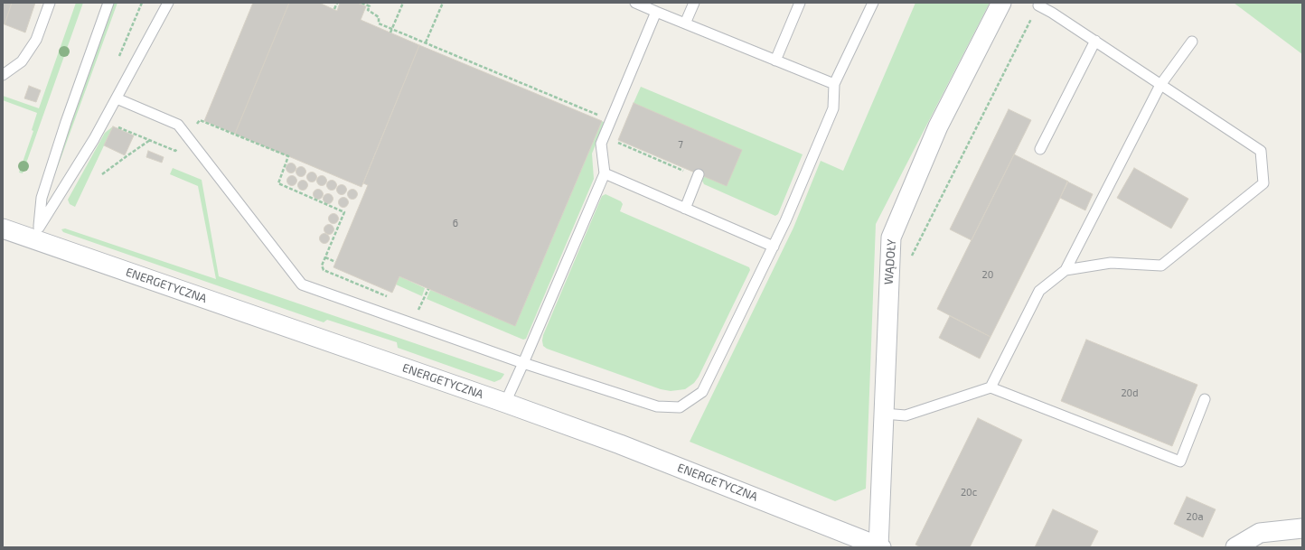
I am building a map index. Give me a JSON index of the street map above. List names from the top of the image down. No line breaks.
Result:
{"streets":{"street":["WĄDOŁY","ENERGETYCZNA"]},"crossings":[["WĄDOŁY","ENERGETYCZNA"]],"house_numbers":["7","6","20","20d","20c","20a"]}
